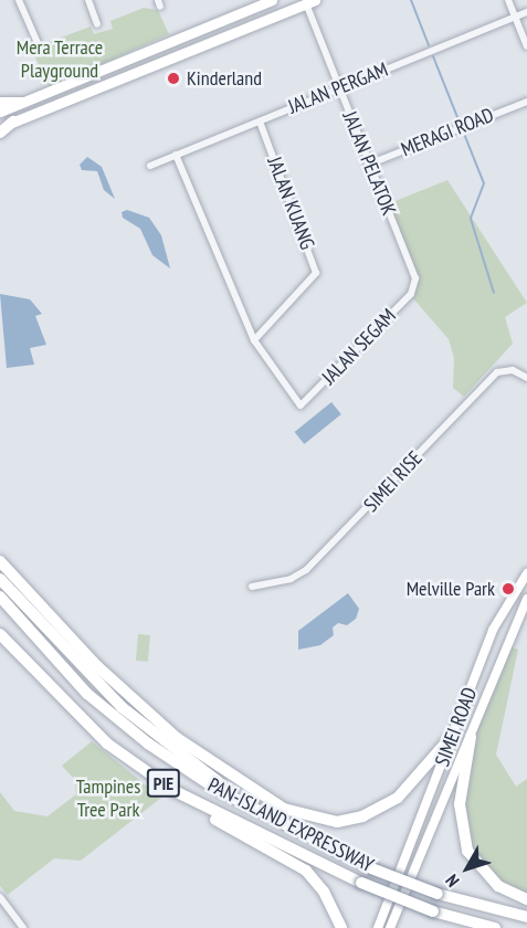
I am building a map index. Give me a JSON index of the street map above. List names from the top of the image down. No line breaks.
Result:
{"streets":{"highway":["PIE","PAN-ISLAND EXPRESSWAY"],"main road":["SIMEI ROAD"],"street":["JALAN PERGAM","MERAGI ROAD","JALAN PELATOK","JALAN KUANG","JALAN SEGAM","SIMEI RISE"]},"crossings":[["JALAN PERGAM","JALAN PELATOK"],["JALAN PERGAM","JALAN KUANG"],["MERAGI ROAD","JALAN PELATOK"],["JALAN PELATOK","JALAN SEGAM"],["JALAN KUANG","JALAN SEGAM"]],"parks":["Mera Terrace Playground","Tampines Tree Park"],"places":["Kinderland","Melville Park"],"north":"bottom left"}
